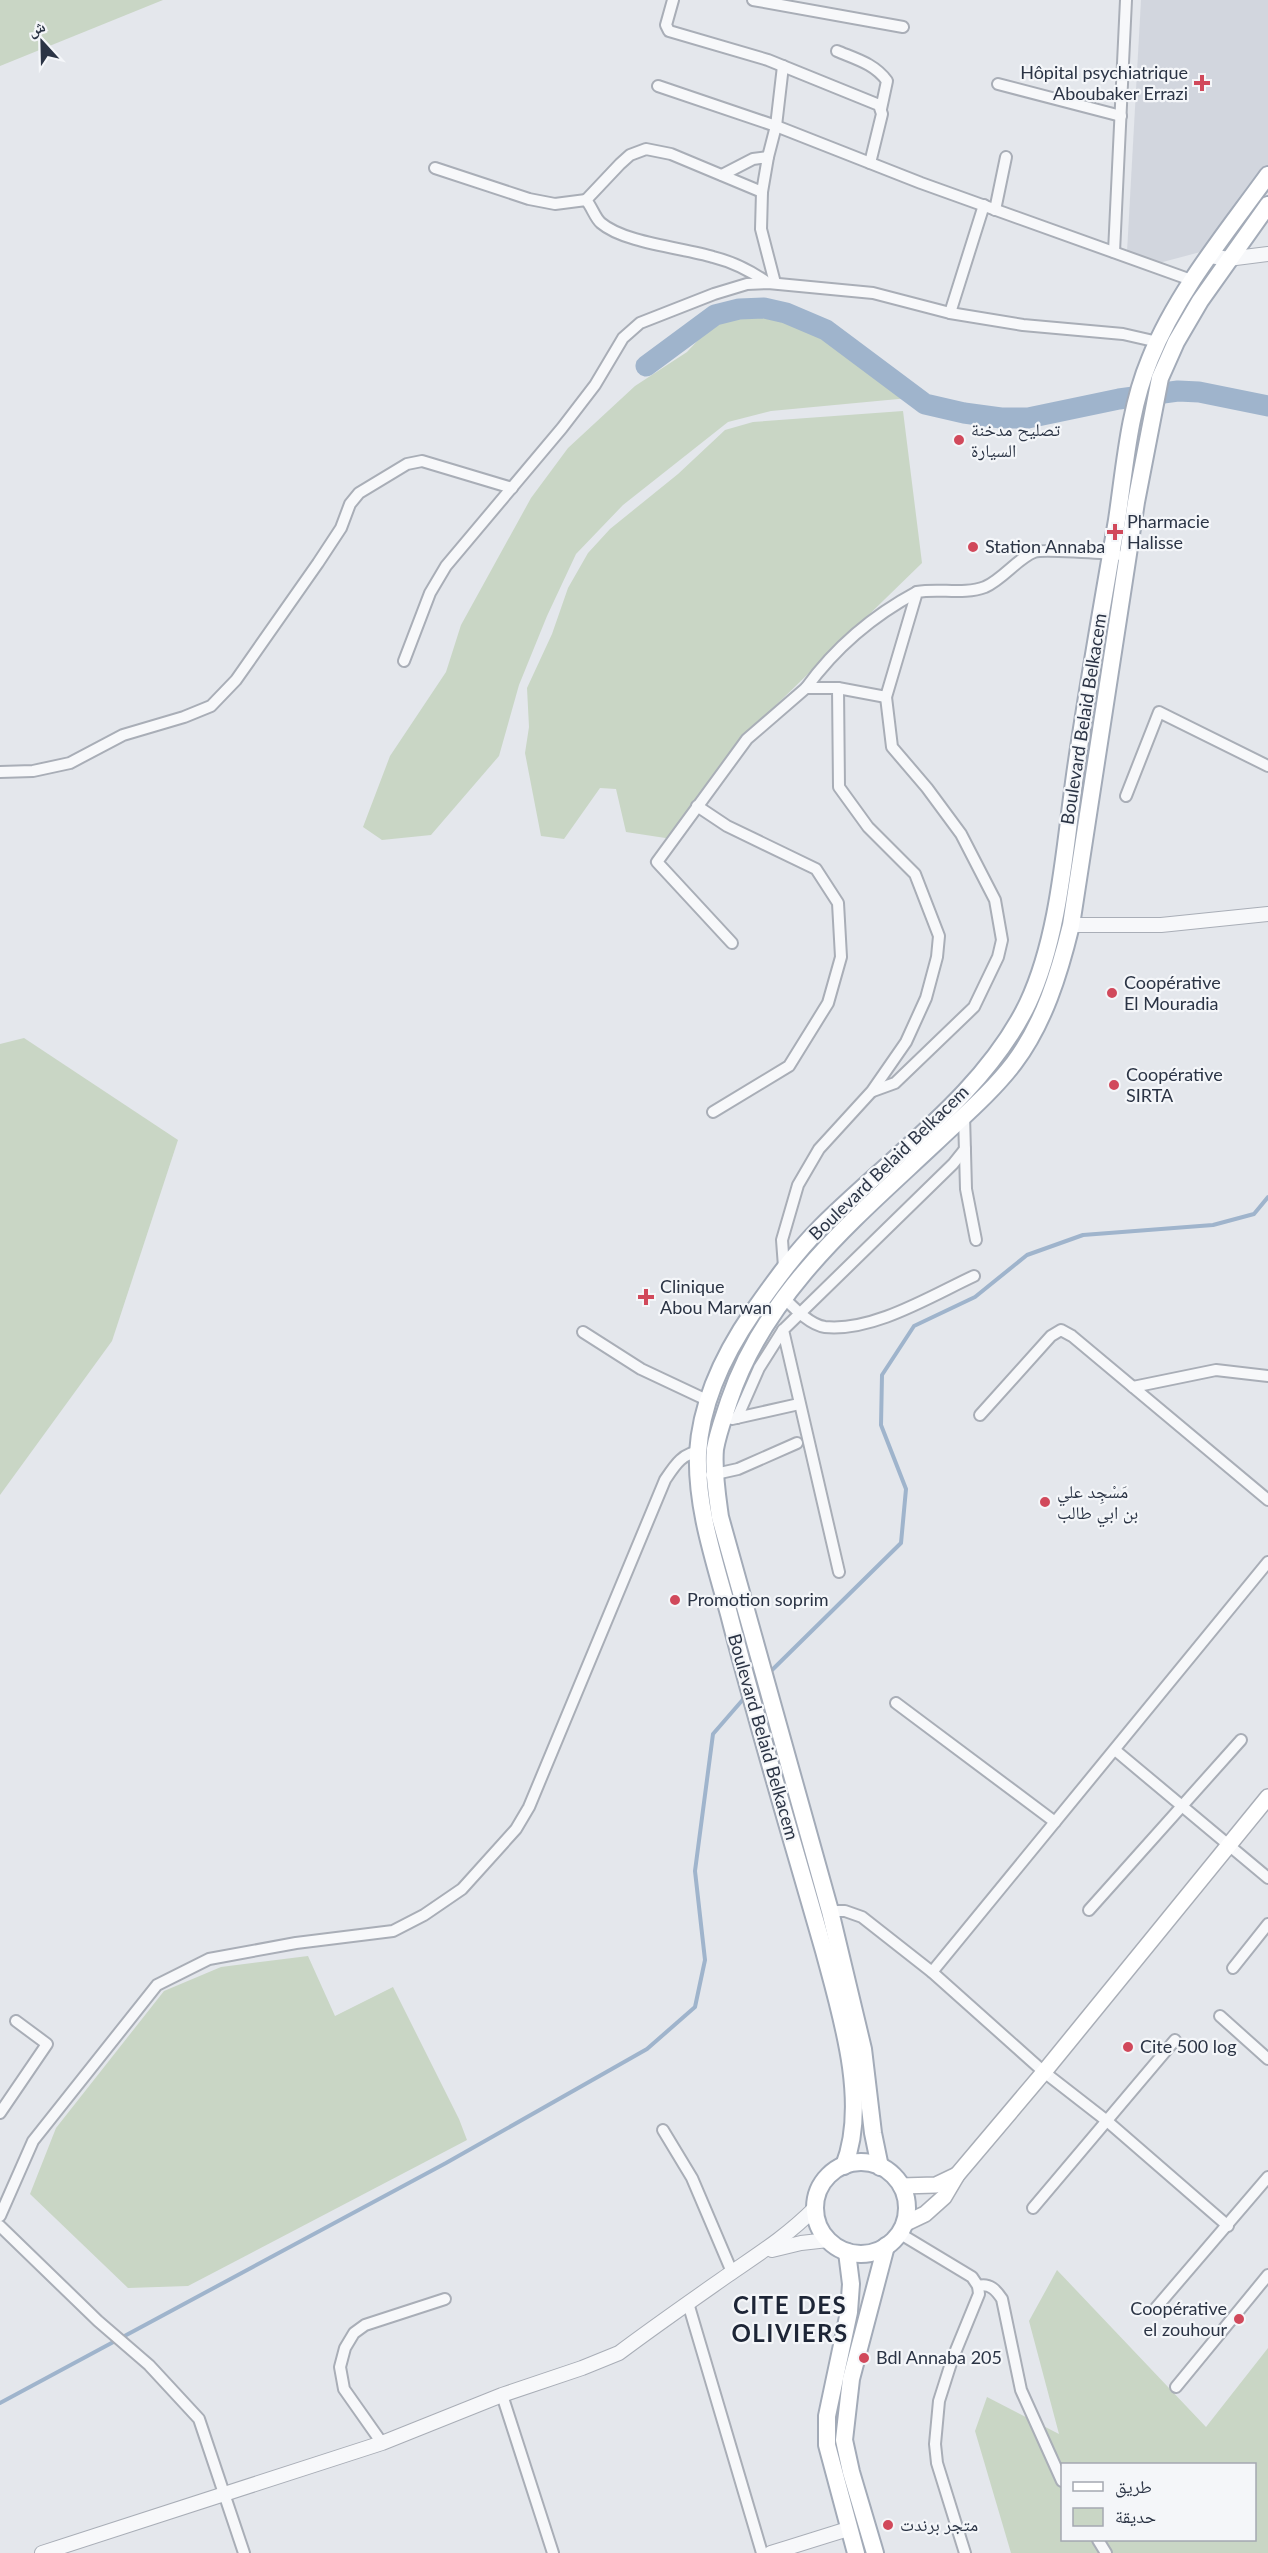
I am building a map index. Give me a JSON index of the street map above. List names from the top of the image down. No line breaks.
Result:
{"streets":{"main road":["Boulevard Belaid Belkacem"]},"districts":["CITE DES OLIVIERS"],"places":{"health":["Hôpital psychiatrique Aboubaker Errazi","Pharmacie Halisse","Clinique Abou Marwan"],"other":["تصليح مدخنة السيارة","Station Annaba","Coopérative El Mouradia","Coopérative SIRTA","مَسْجِد علي بن ابي طالب","Promotion soprim","Cite 500 log","Coopérative el zouhour","Bdl Annaba 205","متجر برندت"]},"legend":["طريق","حديقة"],"north":"top"}
